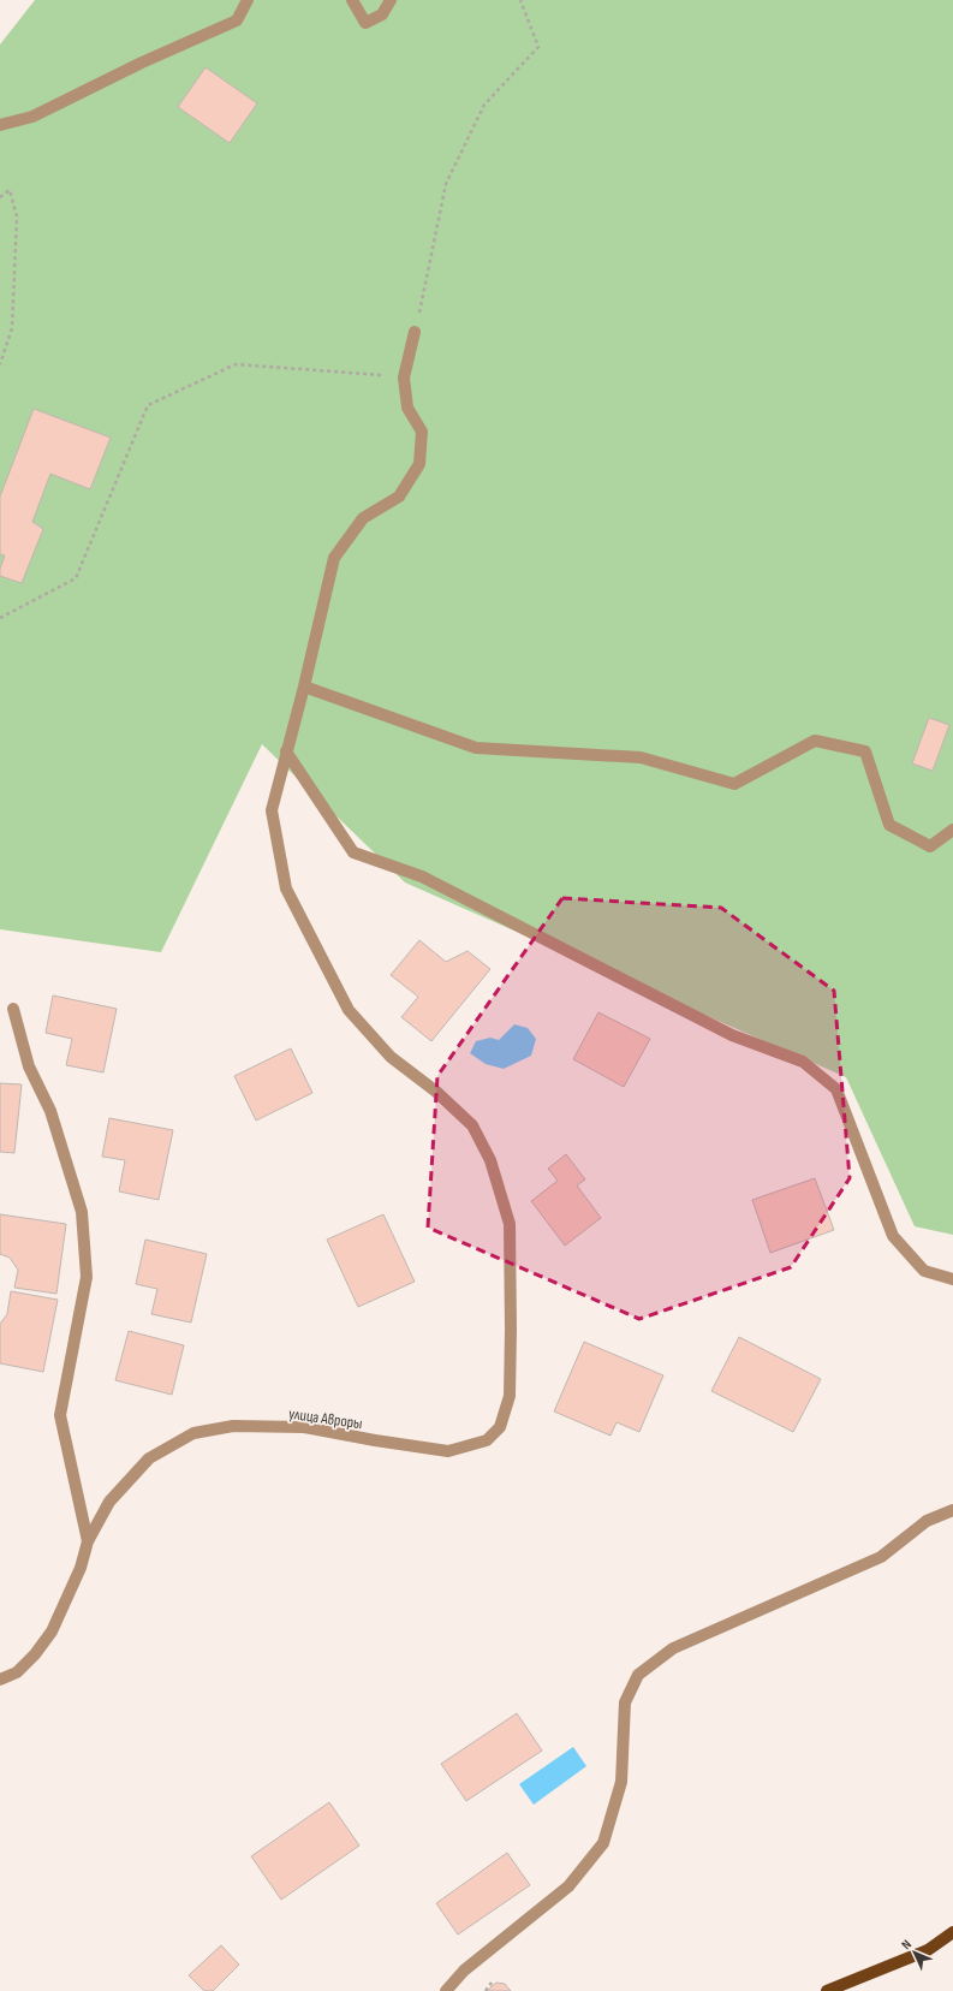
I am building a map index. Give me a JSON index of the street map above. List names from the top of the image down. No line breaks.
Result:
{"streets":{"street":["улица Авроры"]},"north":"top left"}
